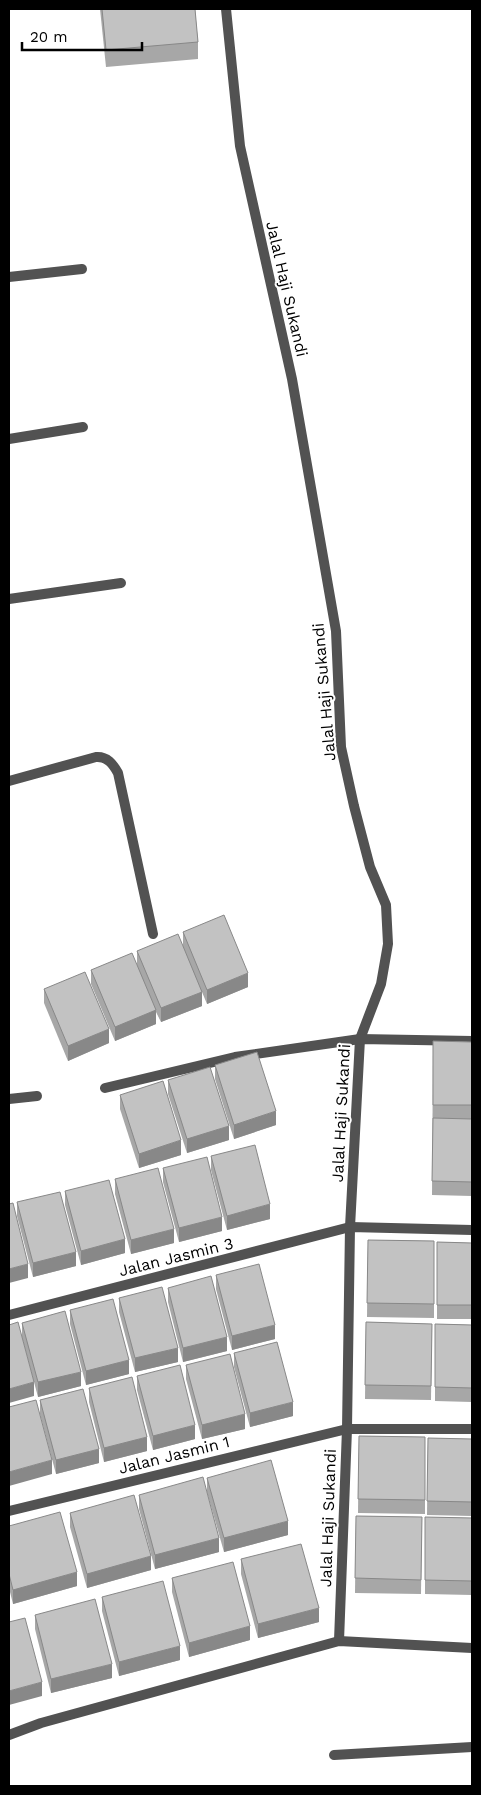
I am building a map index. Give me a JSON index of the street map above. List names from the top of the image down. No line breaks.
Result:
{"streets":{"street":["Jalal Haji Sukandi","Jalan Jasmin 3","Jalan Jasmin 1"]},"crossings":[["Jalal Haji Sukandi","Jalan Jasmin 3"],["Jalal Haji Sukandi","Jalan Jasmin 1"]],"scale_bar":"20 m"}
